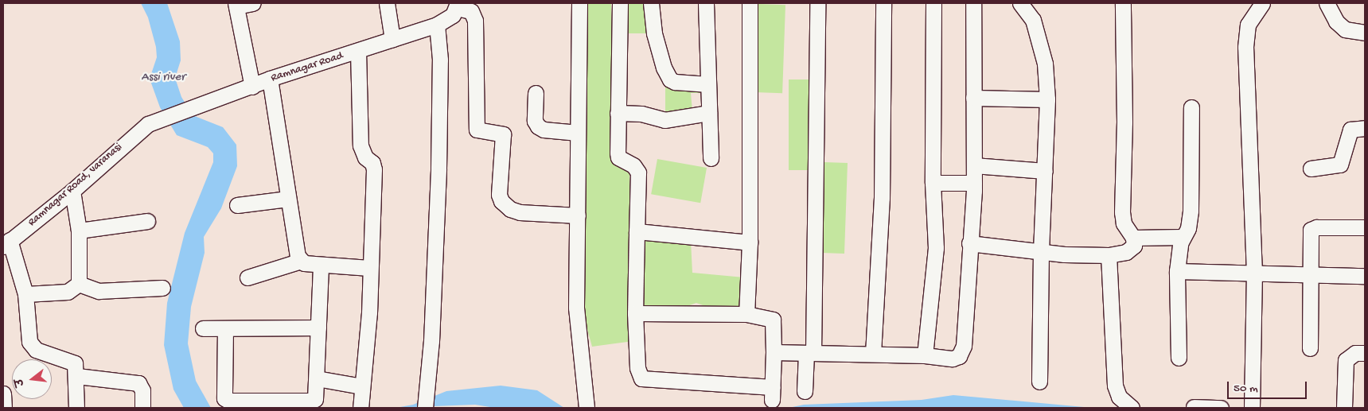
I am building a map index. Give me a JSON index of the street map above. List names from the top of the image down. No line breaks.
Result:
{"streets":{"street":["Ramnagar Road","Ramnagar Road, varanasi"]},"crossings":[["Ramnagar Road","Ramnagar Road, varanasi"]],"water":["Assi river"],"scale_bar":"50 m","north":"left"}
